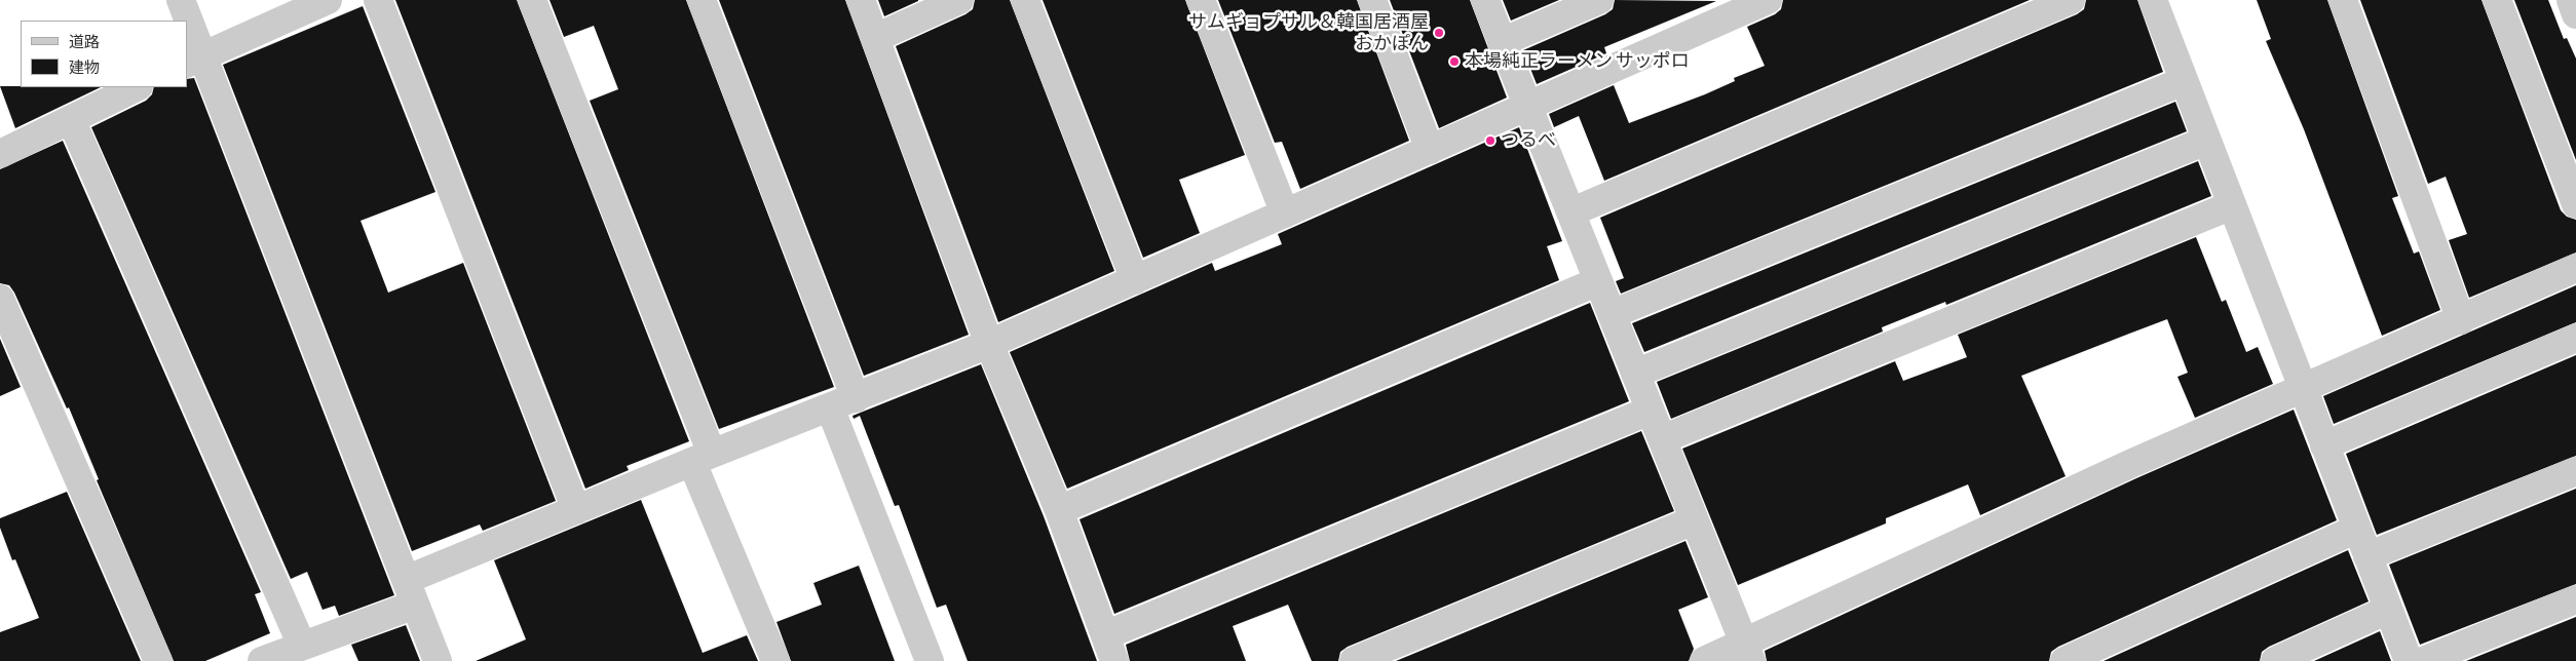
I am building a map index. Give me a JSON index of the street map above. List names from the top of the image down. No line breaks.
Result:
{"places":["サムギョプサル＆韓国居酒屋 おかぽん","本場純正ラーメン サッポロ","つるべ"],"legend":["道路","建物"]}
